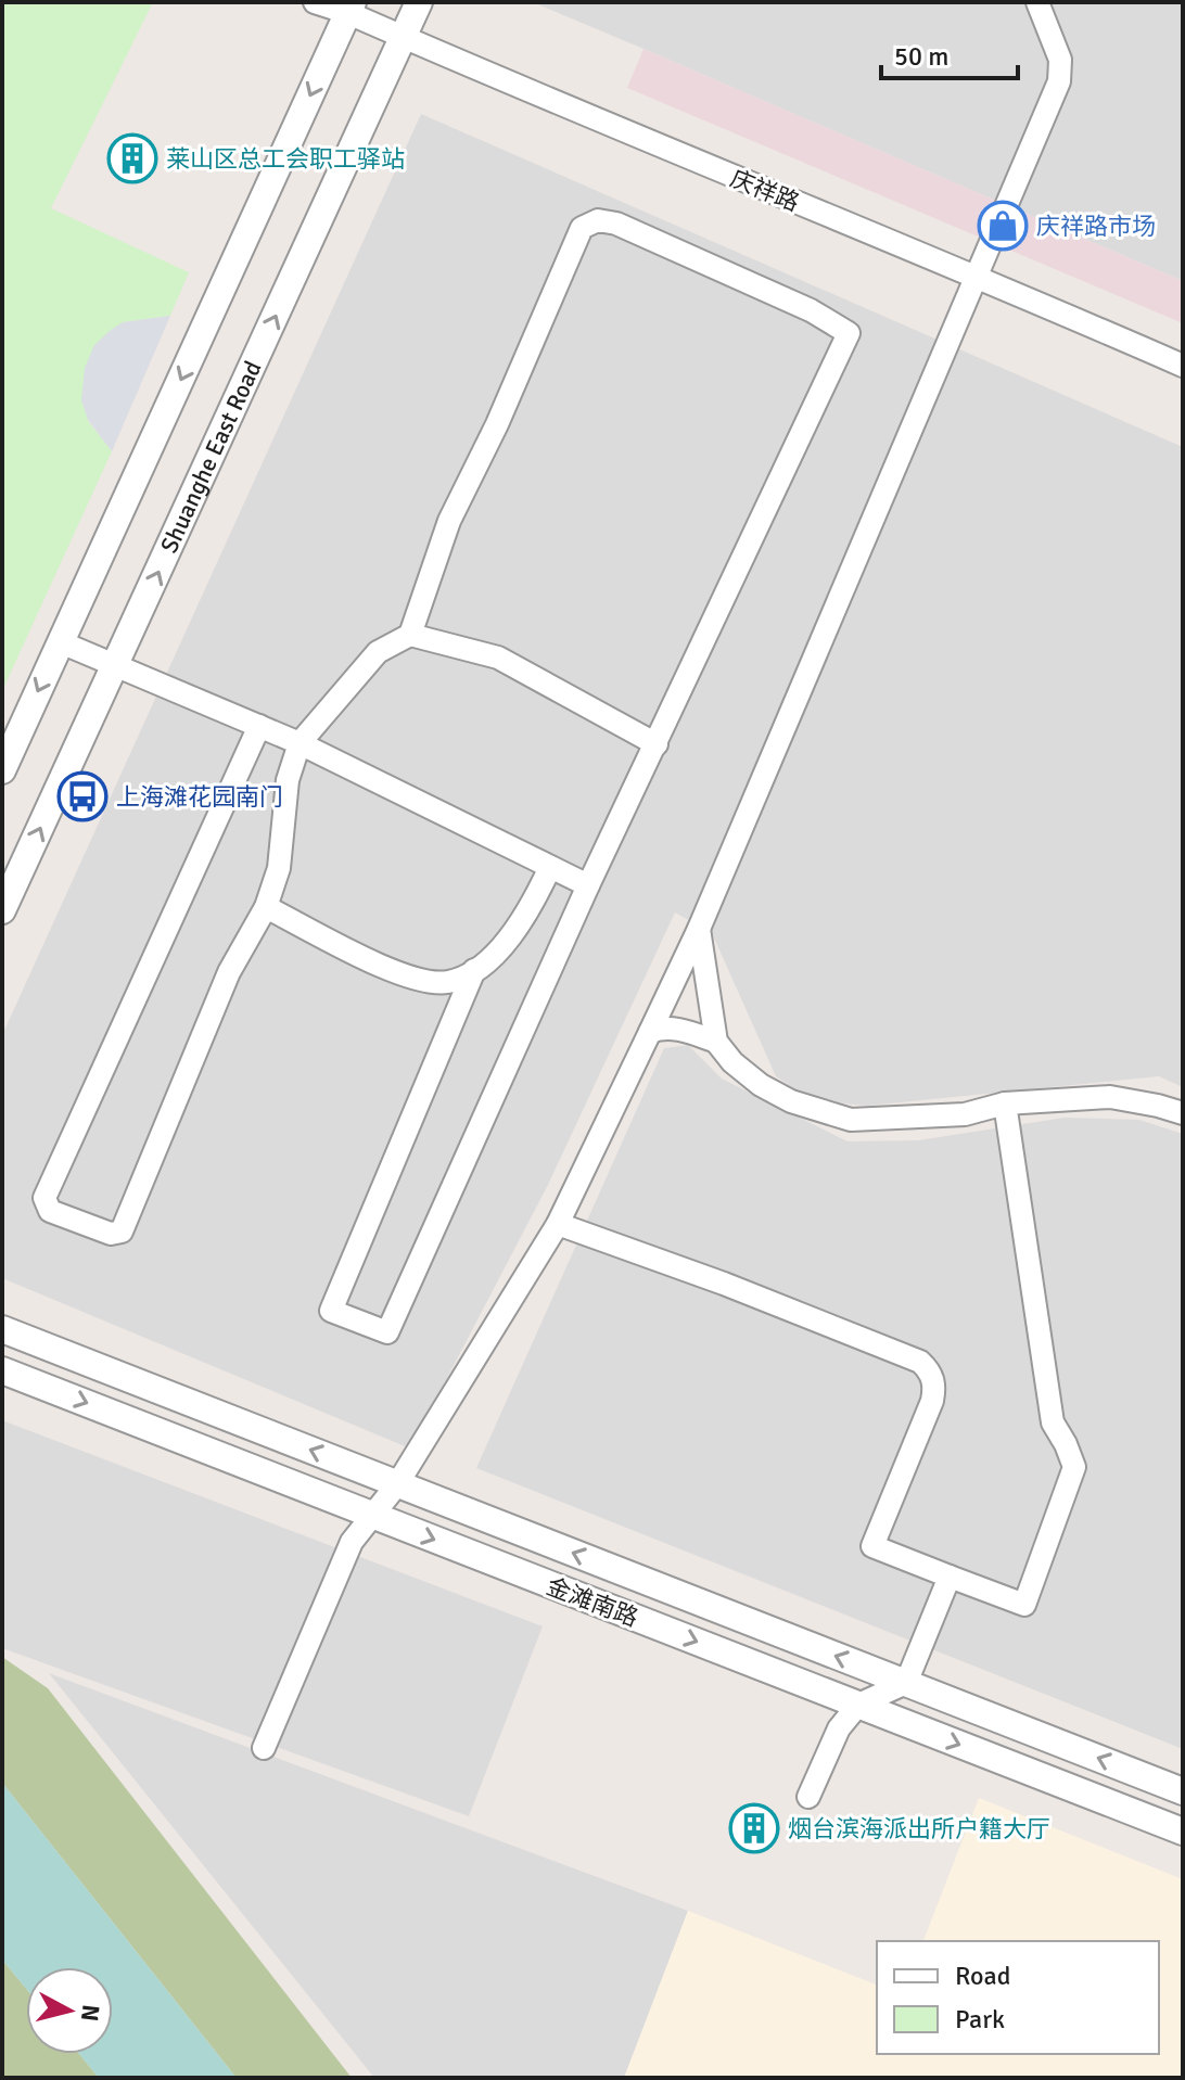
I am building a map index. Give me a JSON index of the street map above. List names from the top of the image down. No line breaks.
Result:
{"streets":{"street":["庆祥路","Shuanghe East Road","金滩南路"]},"crossings":[["庆祥路","Shuanghe East Road"]],"places":{"building":["莱山区总工会职工驿站","烟台滨海派出所户籍大厅"],"shop":["庆祥路市场"],"bus stop":["上海滩花园南门"]},"legend":["Road","Park"],"scale_bar":"50 m","north":"right"}
